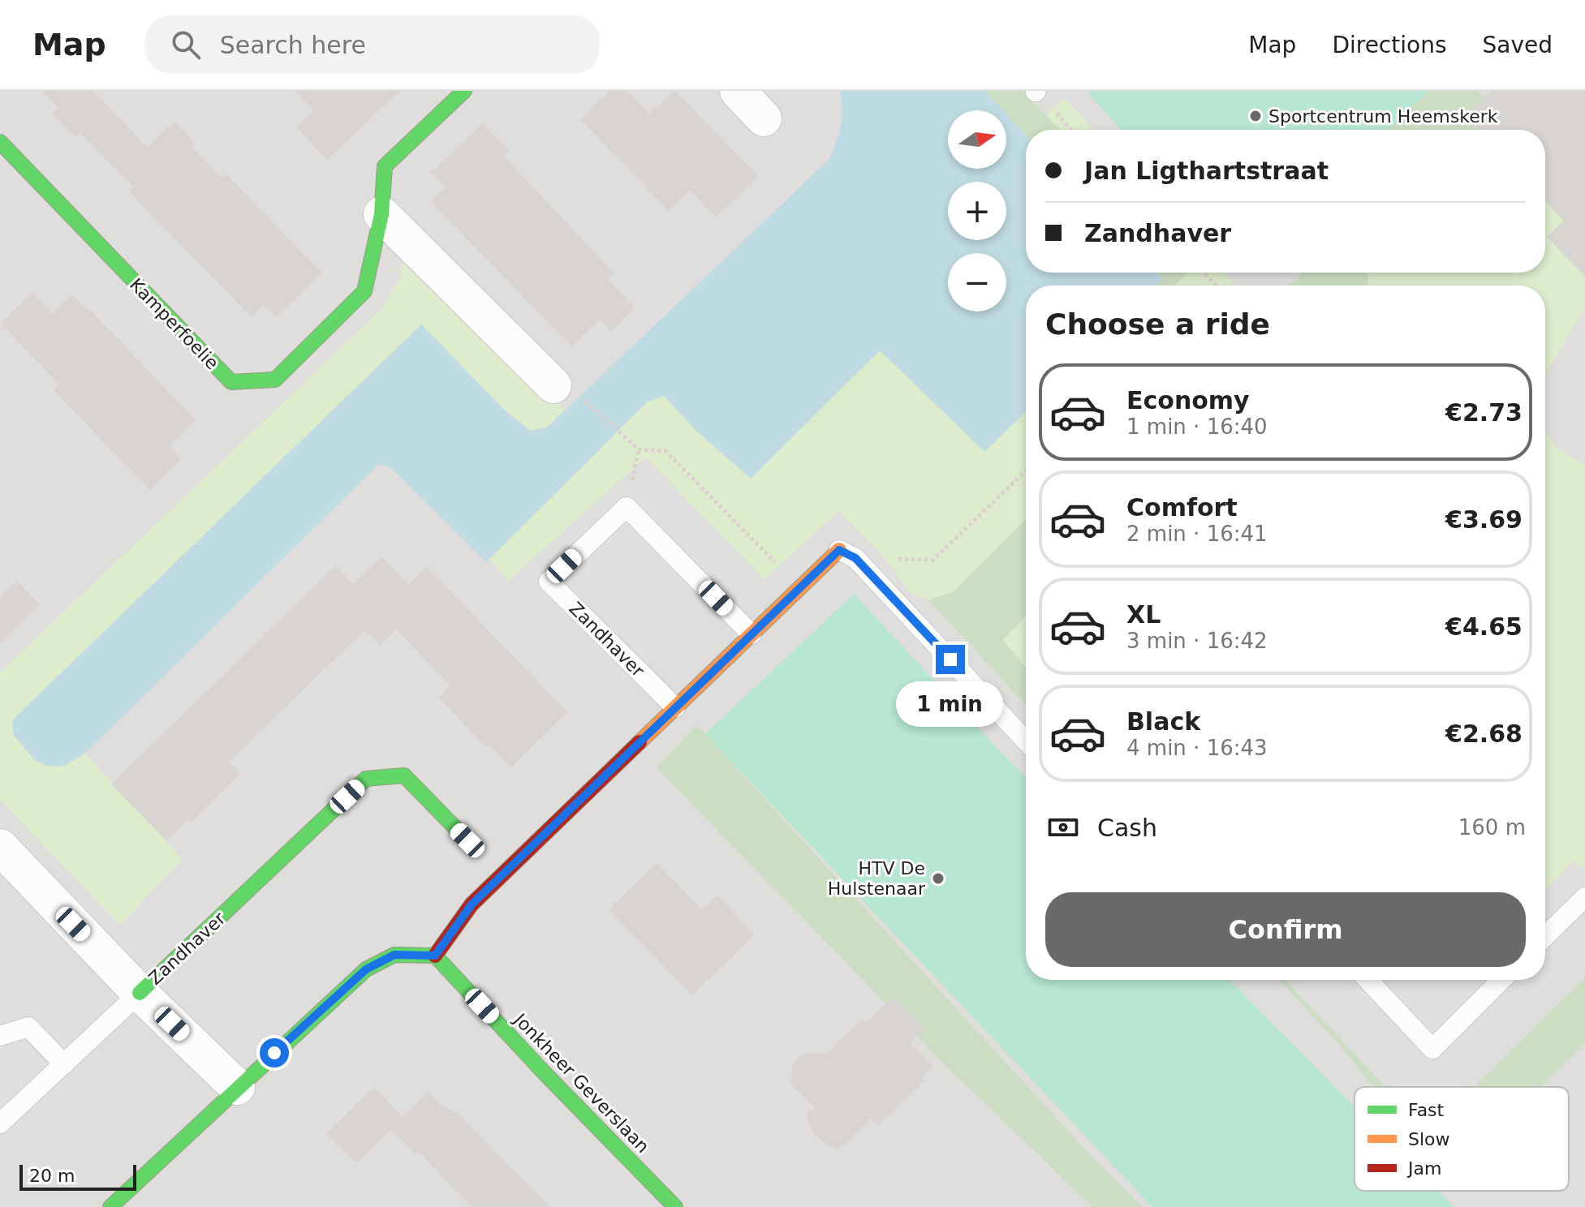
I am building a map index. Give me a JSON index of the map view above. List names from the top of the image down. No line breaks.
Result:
{"streets":{"street":["Kamperfoelie","Zandhaver","Jonkheer Geverslaan"]},"places":["Sportcentrum Heemskerk","HTV De Hulstenaar"],"legend":["Fast","Slow","Jam"],"scale_bar":"20 m","north":"right","page":{"header":"Map","search":"Search here","nav":["Map","Directions","Saved"],"map_buttons":["+","−"],"banner":["Jan Ligthartstraat","Zandhaver"],"heading":"Choose a ride","list":[{"name":"Economy","note":"1 min · 16:40","value":"€2.73"},{"name":"Comfort","note":"2 min · 16:41","value":"€3.69"},{"name":"XL","note":"3 min · 16:42","value":"€4.65"},{"name":"Black","note":"4 min · 16:43","value":"€2.68"}],"bubble":"1 min","pay":["Cash","160 m"],"buttons":"Confirm","scale":"20 m"}}
